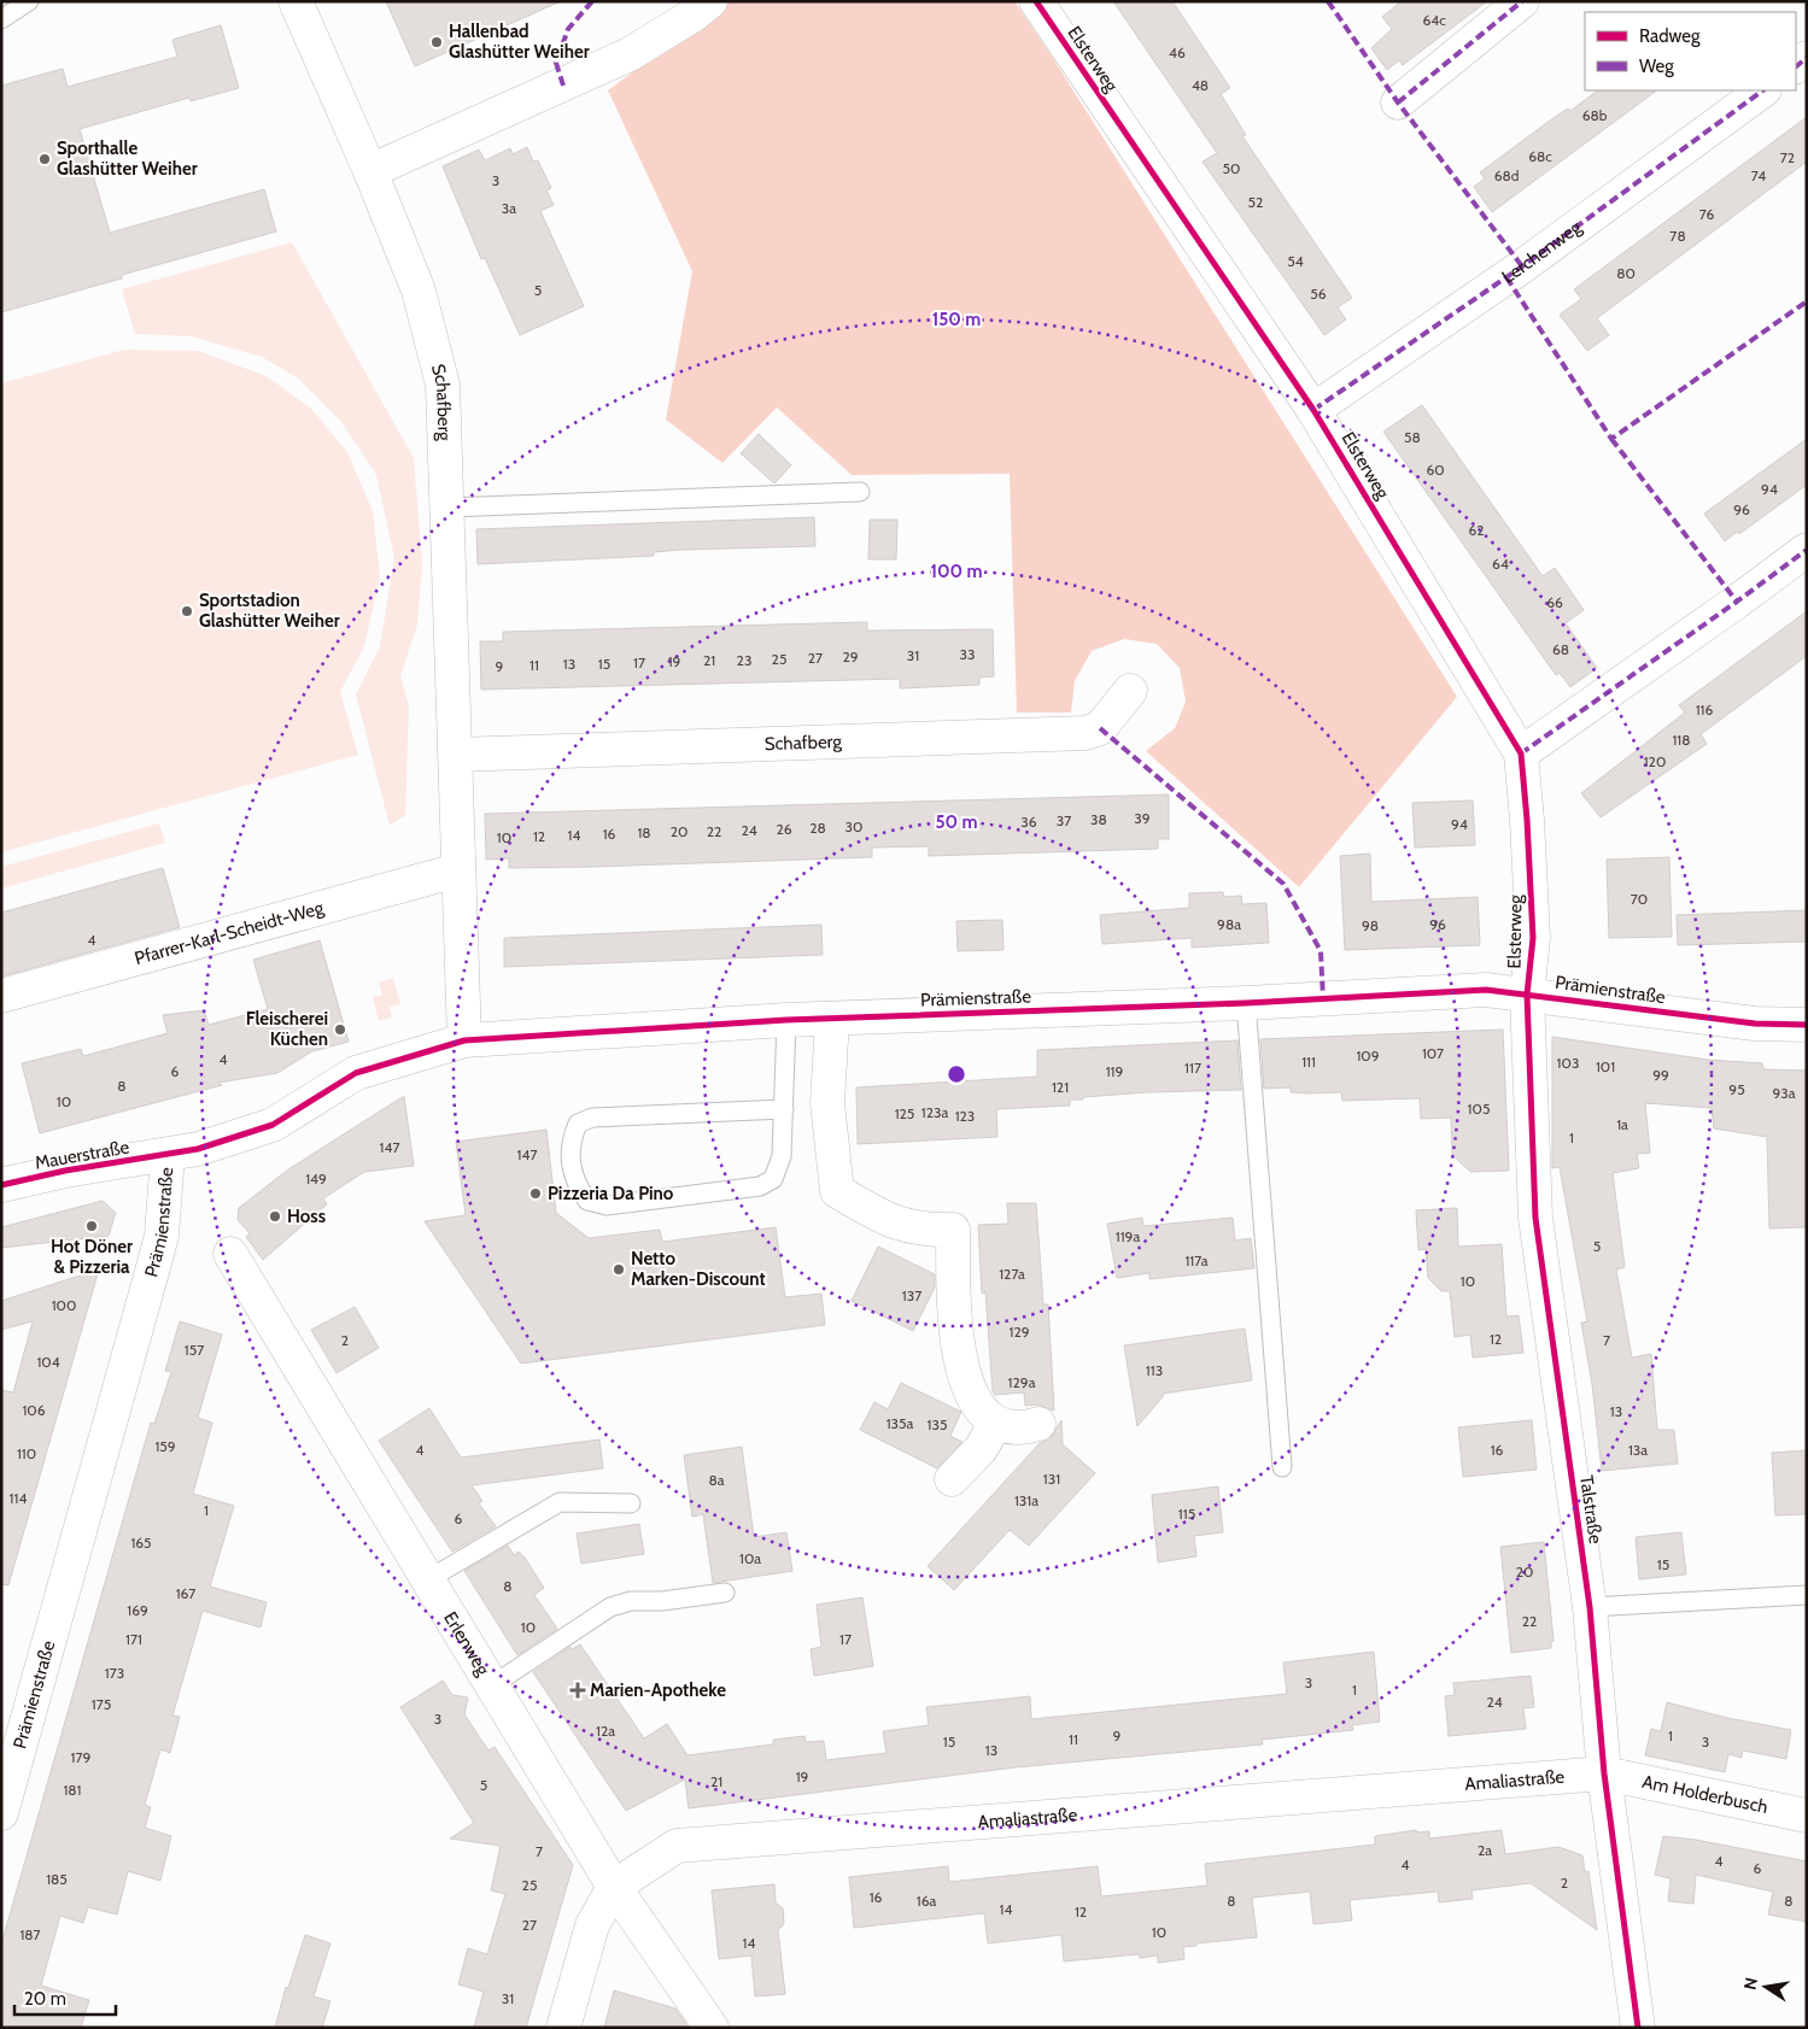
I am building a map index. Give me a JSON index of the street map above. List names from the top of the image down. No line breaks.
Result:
{"streets":{"street":["Elsterweg","Lerchenweg","Schafberg","Pfarrer-Karl-Scheidt-Weg","Prämienstraße","Mauerstraße","Talstraße","Erlenweg","Amaliastraße","Am Holderbusch"]},"crossings":[["Elsterweg","Lerchenweg"],["Elsterweg","Prämienstraße"],["Elsterweg","Talstraße"],["Schafberg","Pfarrer-Karl-Scheidt-Weg"],["Schafberg","Prämienstraße"],["Prämienstraße","Mauerstraße"],["Prämienstraße","Talstraße"],["Talstraße","Amaliastraße"],["Talstraße","Am Holderbusch"],["Erlenweg","Amaliastraße"],["Amaliastraße","Am Holderbusch"]],"places":{"other":["Hallenbad Glashütter Weiher","Sporthalle Glashütter Weiher","Sportstadion Glashütter Weiher","Fleischerei Küchen","Pizzeria Da Pino","Hoss","Hot Döner & Pizzeria","Netto Marken-Discount"],"health":["Marien-Apotheke"]},"house_numbers":["64c","46","48","68b","68c","72","50","68d","74","3","52","3a","76","78","54","80","5","56","58","60","94","96","62","64","66","68","33","31","29","27","25","21","23","19","17","13","15","11","9","116","118","120","39","38","37","36","94","30","28","26","24","20","22","18","16","14","12","10","70","98a","96","98","4","107","109","4","111","103","101","117","6","119","99","8","121","95","93a","10","105","123a","125","123","1a","1","147","147","149","119a","5","117a","127a","10","137","100","129","12","2","7","157","104","113","129a","106","13","135a","135","159","4","16","13a","110","131","8a","114","131a","1","115","6","165","10a","15","20","8","167","169","22","10","171","17","173","3","1","24","175","3","12a","9","1","11","15","3","13","179","19","21","5","181","2a","7","4","4","6","185","2","25","16","16a","8","8","14","12","27","10","187","14","31"],"legend":["Radweg","Weg"],"scale_bar":"20 m","north":"left","rings":["150 m","100 m","50 m"]}
